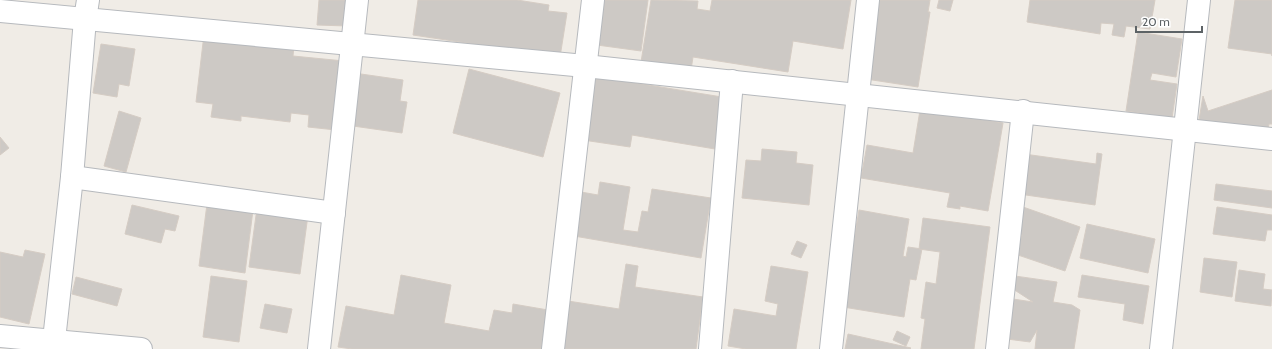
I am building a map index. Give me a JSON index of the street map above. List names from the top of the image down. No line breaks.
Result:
{"scale_bar":"20 m"}
